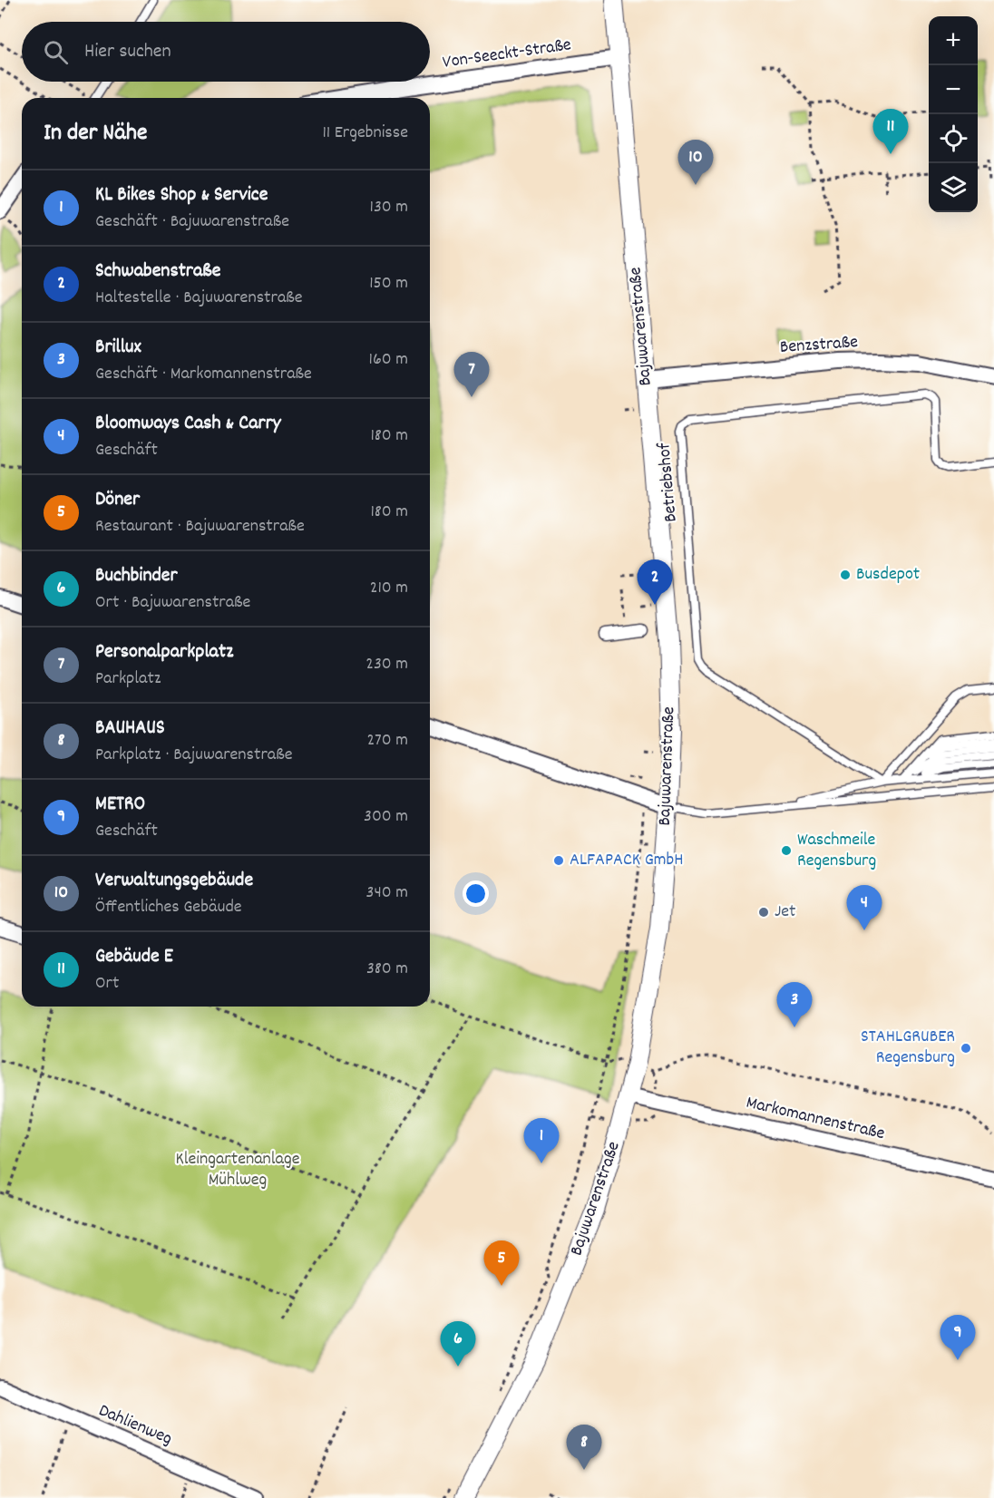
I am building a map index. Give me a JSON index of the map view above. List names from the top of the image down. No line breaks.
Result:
{"streets":{"street":["Von-Seeckt-Straße","Bajuwarenstraße","Benzstraße","Markomannenstraße","Dahlienweg"],"lane":["Betriebshof"]},"crossings":[["Von-Seeckt-Straße","Bajuwarenstraße"],["Bajuwarenstraße","Benzstraße"],["Bajuwarenstraße","Markomannenstraße"]],"parks":["Kleingartenanlage Mühlweg"],"places":["Busdepot","Waschmeile Regensburg","ALFAPACK GmbH","Jet","STAHLGRUBER Regensburg"],"page":{"map_buttons":["+","−"],"search":"Hier suchen","heading":["In der Nähe","11 Ergebnisse"],"pins":["11","10","7","2","4","3","1","5","9","6","8"],"list":[{"mark":"1","name":"KL Bikes Shop & Service","note":"Geschäft · Bajuwarenstraße","value":"130 m"},{"mark":"2","name":"Schwabenstraße","note":"Haltestelle · Bajuwarenstraße","value":"150 m"},{"mark":"3","name":"Brillux","note":"Geschäft · Markomannenstraße","value":"160 m"},{"mark":"4","name":"Bloomways Cash & Carry","note":"Geschäft","value":"180 m"},{"mark":"5","name":"Döner","note":"Restaurant · Bajuwarenstraße","value":"180 m"},{"mark":"6","name":"Buchbinder","note":"Ort · Bajuwarenstraße","value":"210 m"},{"mark":"7","name":"Personalparkplatz","note":"Parkplatz","value":"230 m"},{"mark":"8","name":"BAUHAUS","note":"Parkplatz · Bajuwarenstraße","value":"270 m"},{"mark":"9","name":"METRO","note":"Geschäft","value":"300 m"},{"mark":"10","name":"Verwaltungsgebäude","note":"Öffentliches Gebäude","value":"340 m"},{"mark":"11","name":"Gebäude E","note":"Ort","value":"380 m"}]}}
